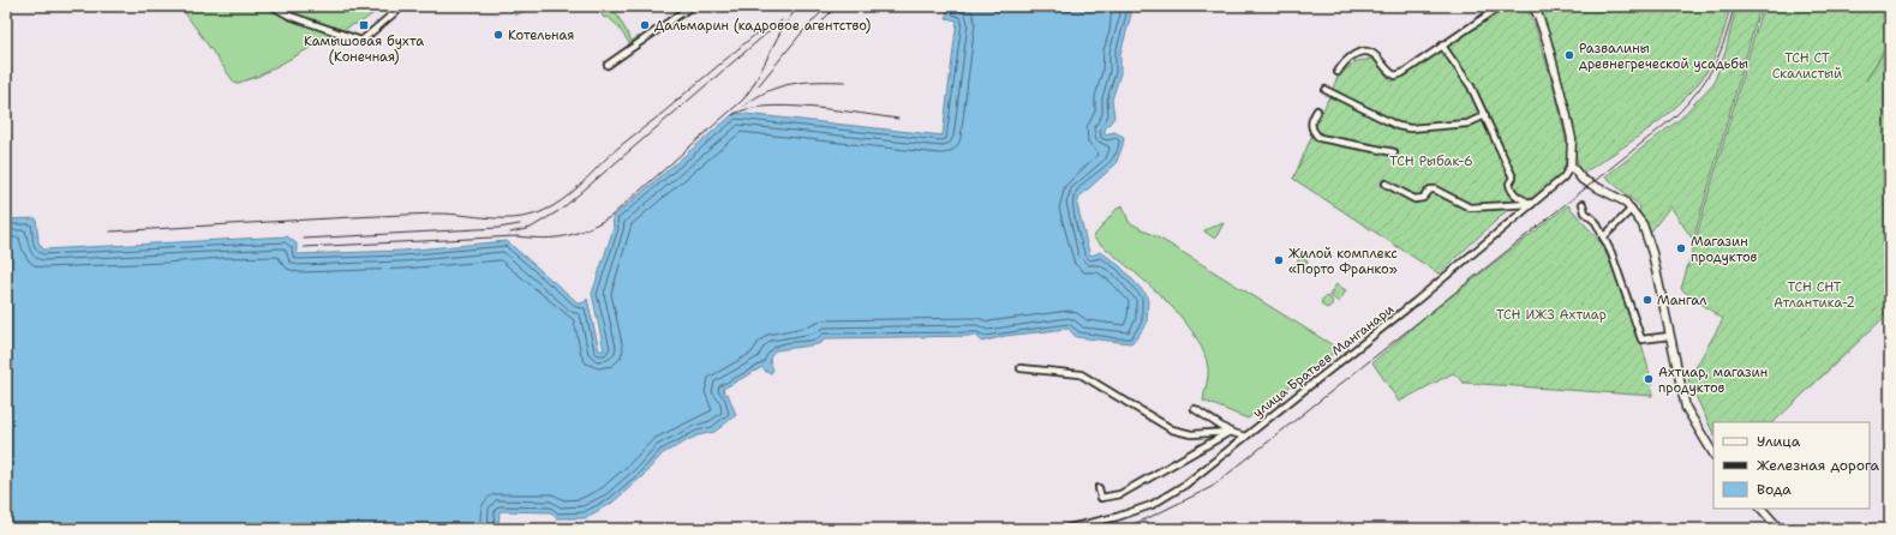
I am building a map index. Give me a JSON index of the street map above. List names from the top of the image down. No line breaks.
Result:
{"streets":{"street":["улица Братьев Манганари"]},"parks":["ТСН СТ Скалистый","ТСН Рыбак-6","ТСН СНТ Атлантика-2","ТСН ИЖЗ Ахтиар"],"places":{"transit":["Камышовая бухта (Конечная)"],"other":["Дальмарин (кадровое агентство)","Котельная","Развалины древнегреческой усадьбы","Магазин продуктов","Жилой комплекс «Порто Франко»","Мангал","Ахтиар, магазин продуктов"]},"legend":["Улица","Железная дорога","Вода"]}
